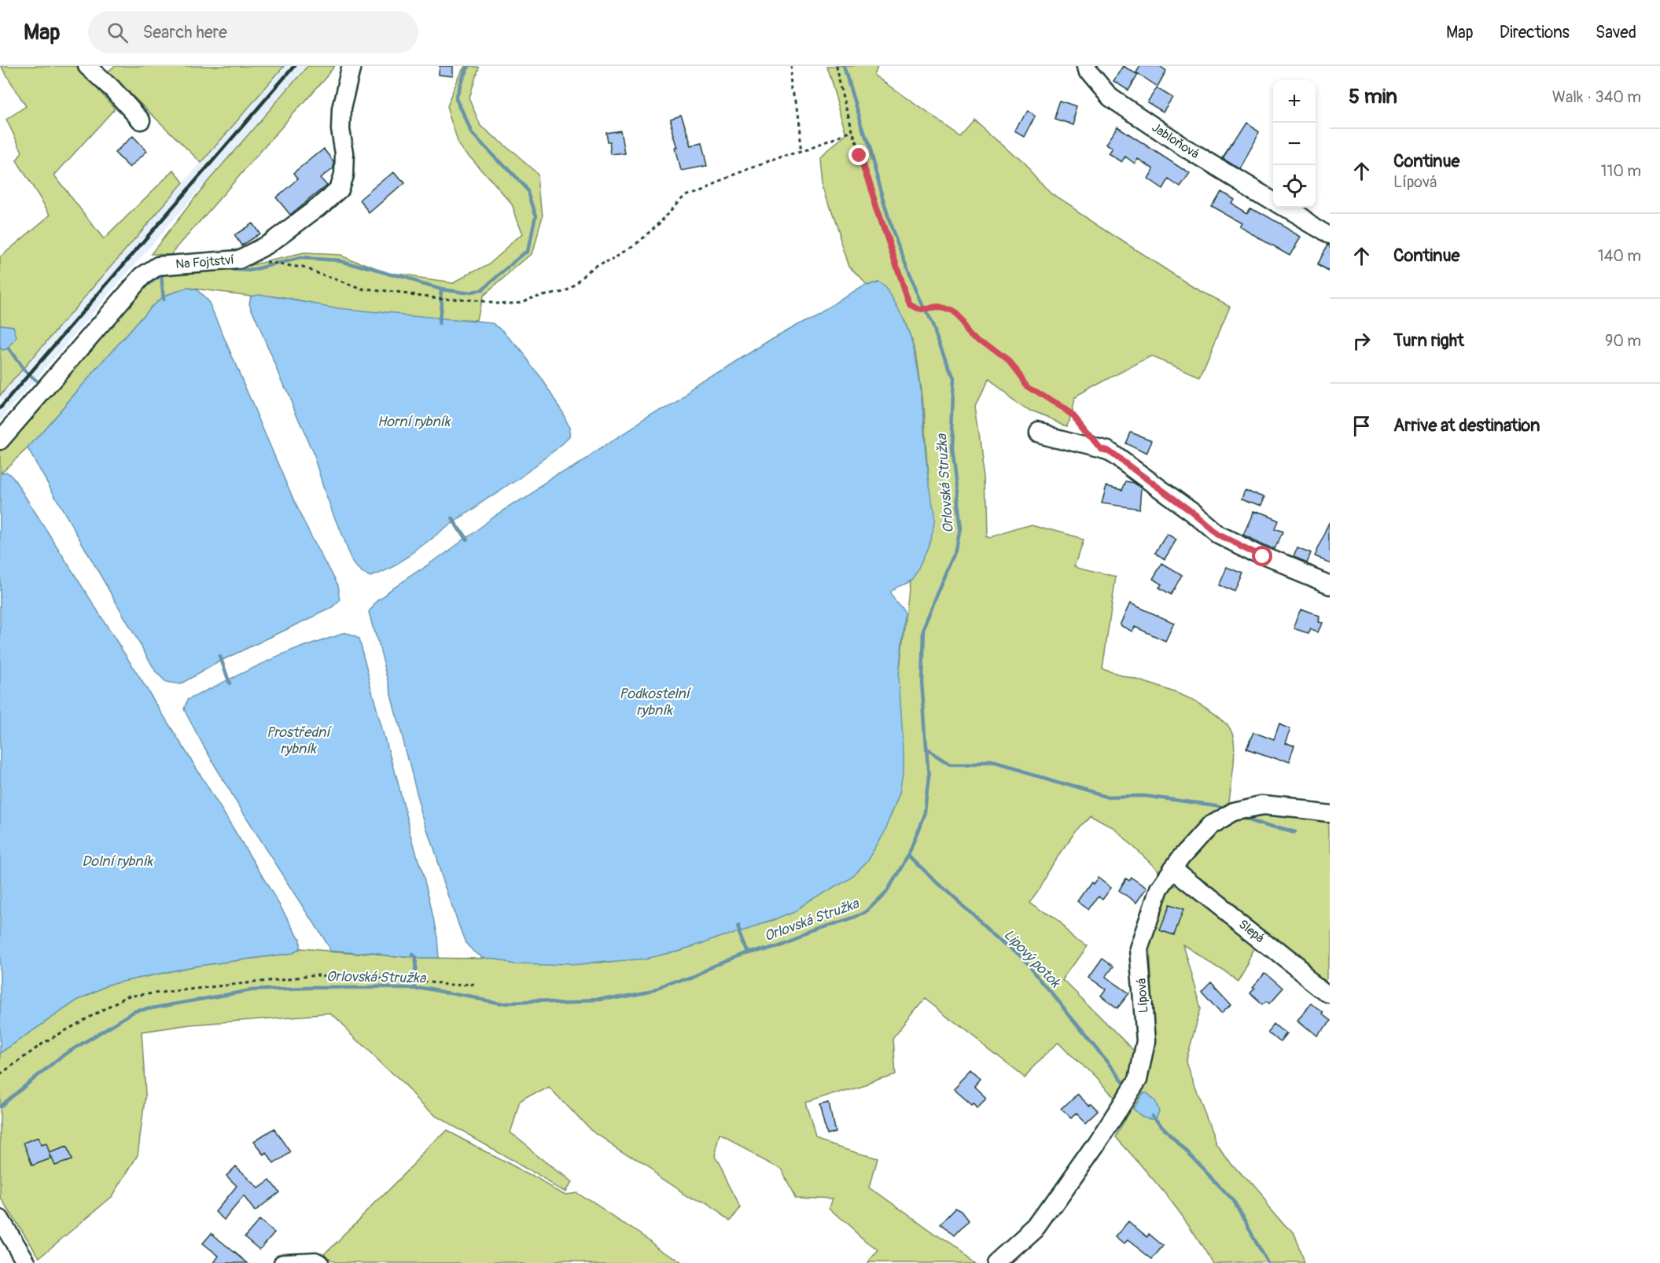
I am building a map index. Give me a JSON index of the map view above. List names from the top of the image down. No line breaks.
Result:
{"streets":{"street":["Jabloňová","Na Fojtství","Slepá","Lípová"]},"crossings":[["Slepá","Lípová"]],"water":["Horní rybník","Orlovská Stružka","Podkostelní rybník","Prostřední rybník","Dolní rybník","Lipový potok"],"page":{"header":"Map","search":"Search here","nav":["Map","Directions","Saved"],"heading":["5 min","Walk · 340 m"],"map_buttons":["+","−"],"list":[["Continue","Lípová","110 m"],["Continue","140 m"],["Turn right","90 m"],"Arrive at destination"]}}
